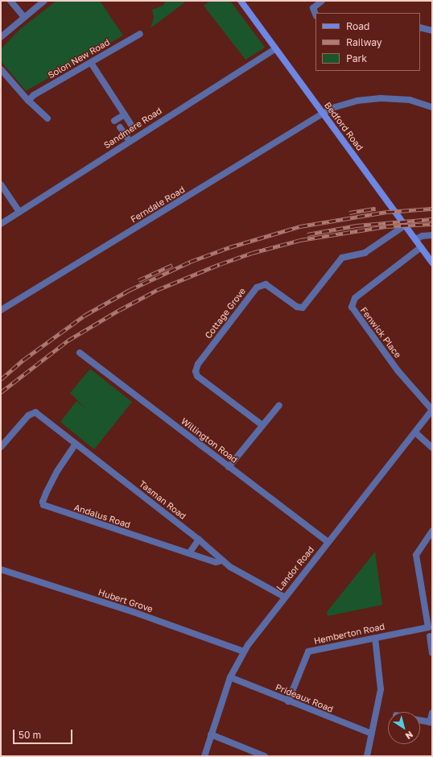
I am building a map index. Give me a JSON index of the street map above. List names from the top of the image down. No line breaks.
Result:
{"streets":{"main road":["Bedford Road"],"street":["Solon New Road","Sandmere Road","Ferndale Road","Cottage Grove","Fenwick Place","Willington Road","Tasman Road","Andalus Road","Landor Road","Hubert Grove","Hemberton Road","Prideaux Road"]},"crossings":[["Bedford Road","Sandmere Road"],["Bedford Road","Ferndale Road"],["Bedford Road","Cottage Grove"],["Bedford Road","Fenwick Place"],["Fenwick Place","Landor Road"],["Willington Road","Landor Road"],["Tasman Road","Andalus Road"],["Tasman Road","Landor Road"],["Landor Road","Hubert Grove"],["Landor Road","Prideaux Road"],["Hemberton Road","Prideaux Road"]],"legend":["Road","Railway","Park"],"scale_bar":"50 m","north":"bottom right"}
